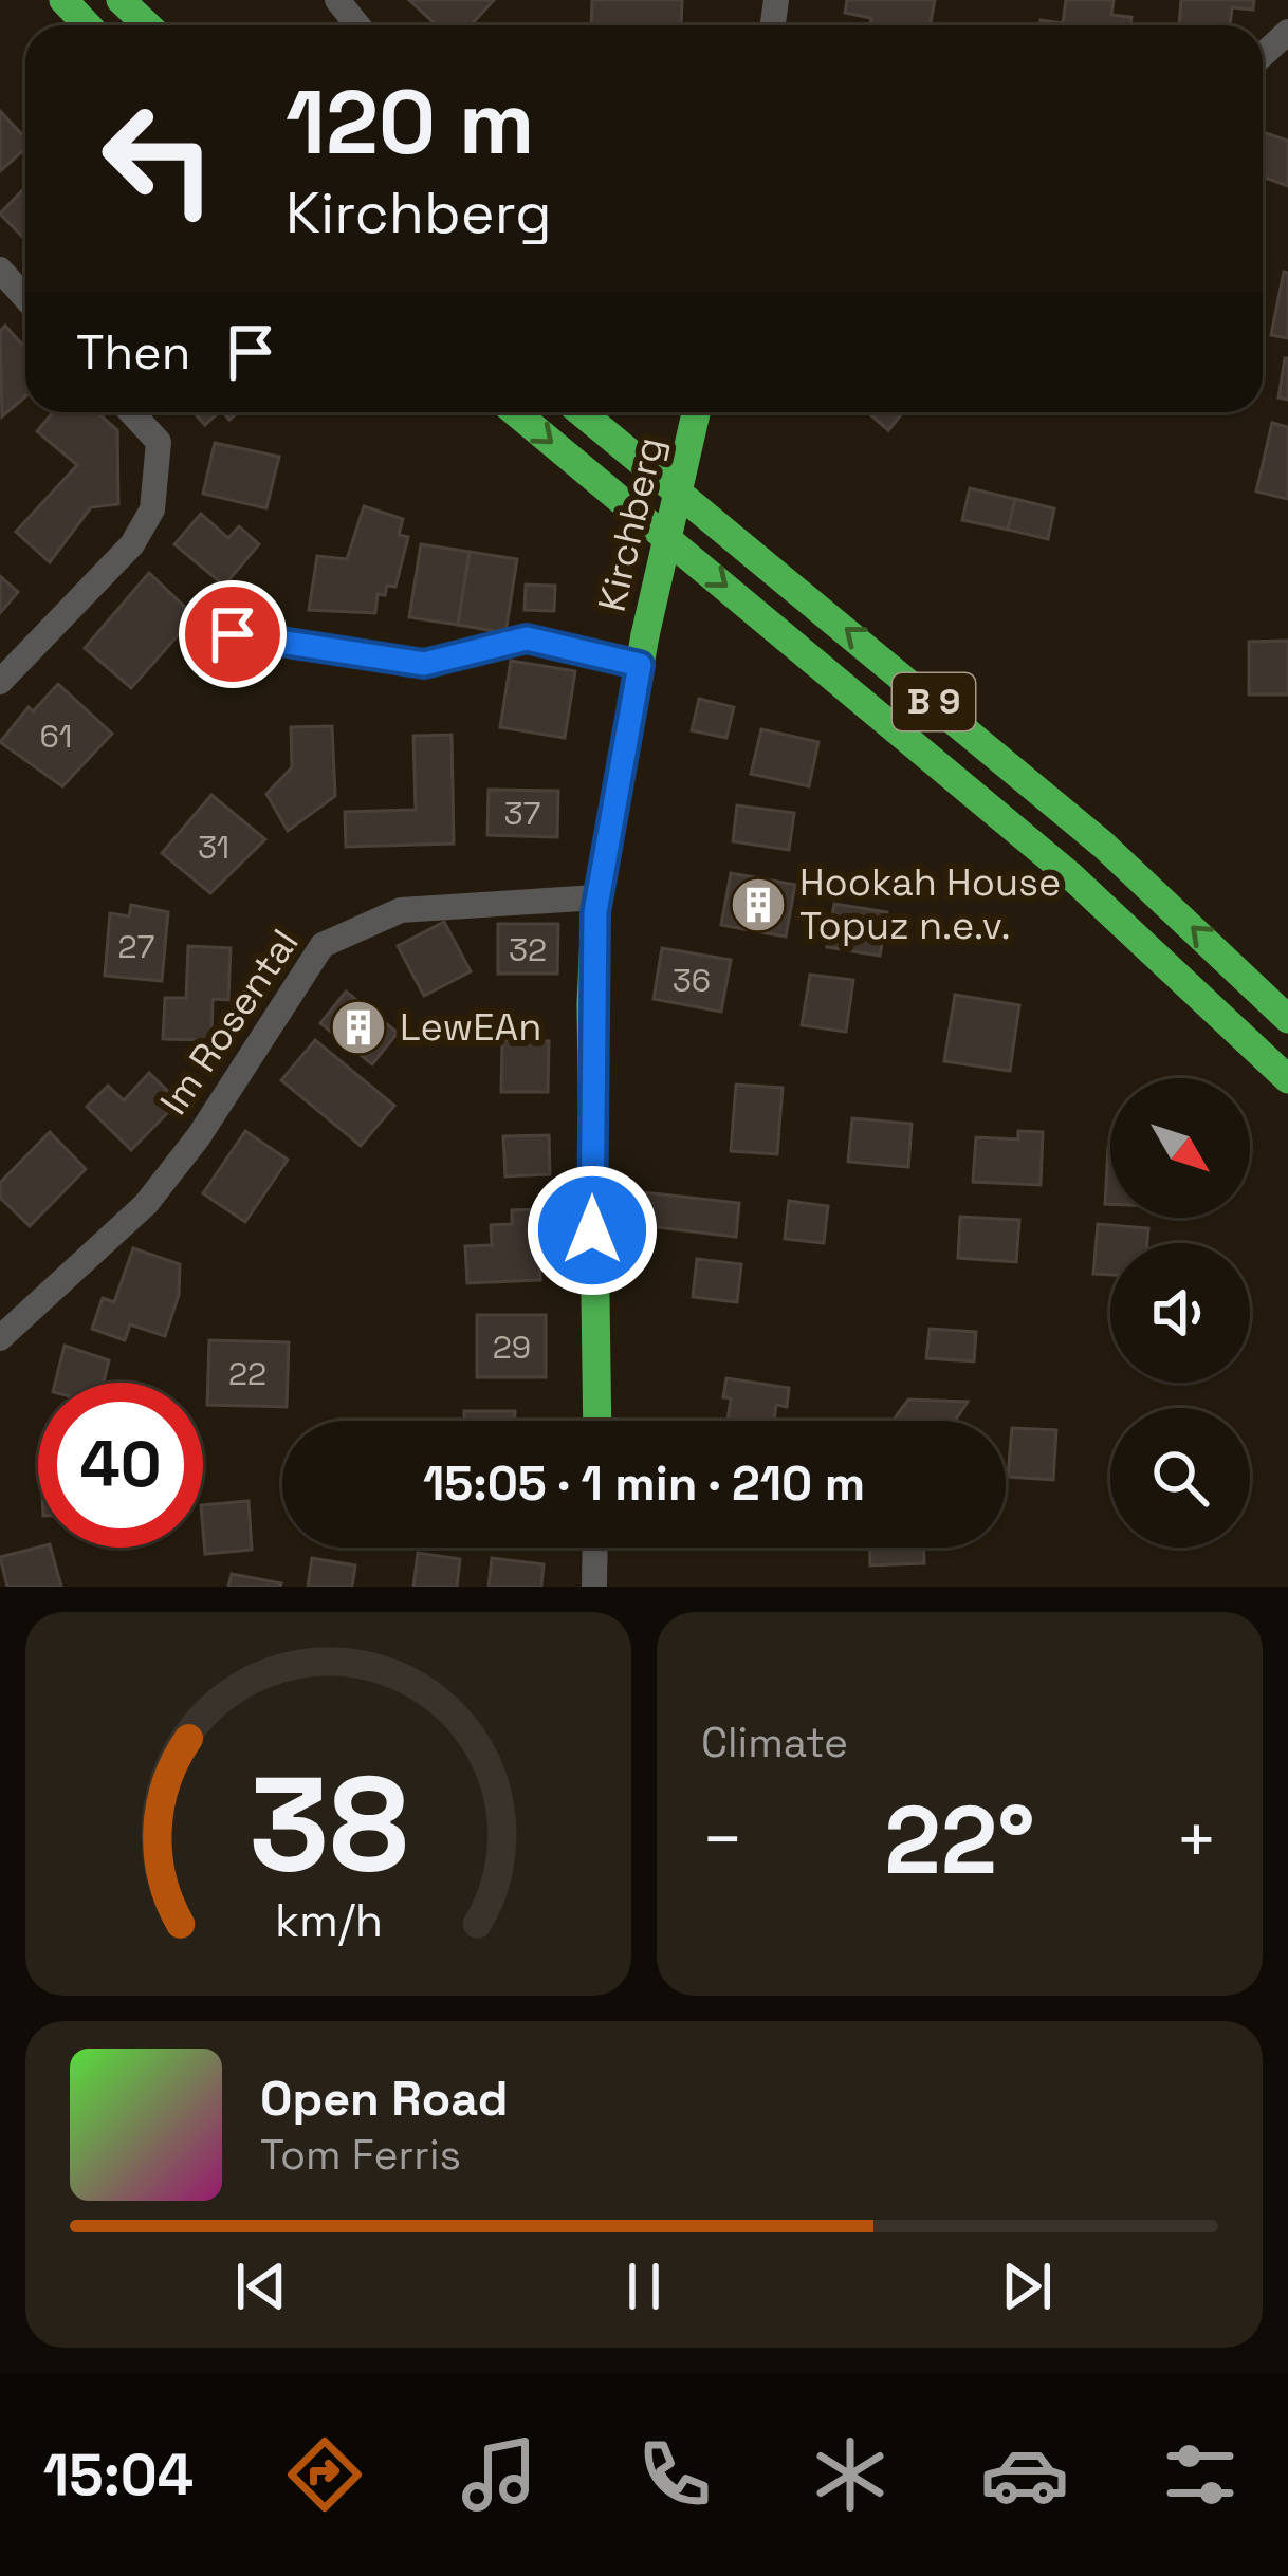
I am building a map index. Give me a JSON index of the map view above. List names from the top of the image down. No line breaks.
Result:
{"streets":{"main road":["Kirchberg","B 9"],"street":["Im Rosental"]},"crossings":[["Kirchberg","Im Rosental"]],"places":{"building":["Hookah House Topuz n.e.v.","LewEAn"]},"house_numbers":["61","37","31","27","32","36","29","22"],"north":"bottom right","page":{"turn":["120 m","Kirchberg"],"then":"Then","limit":"40","trip":"15:05 · 1 min · 210 m","tile":"Climate","heat":["−","22°","+"],"song":["Open Road","Tom Ferris"],"tabs":"15:04","gauge":["38","km/h"]}}
